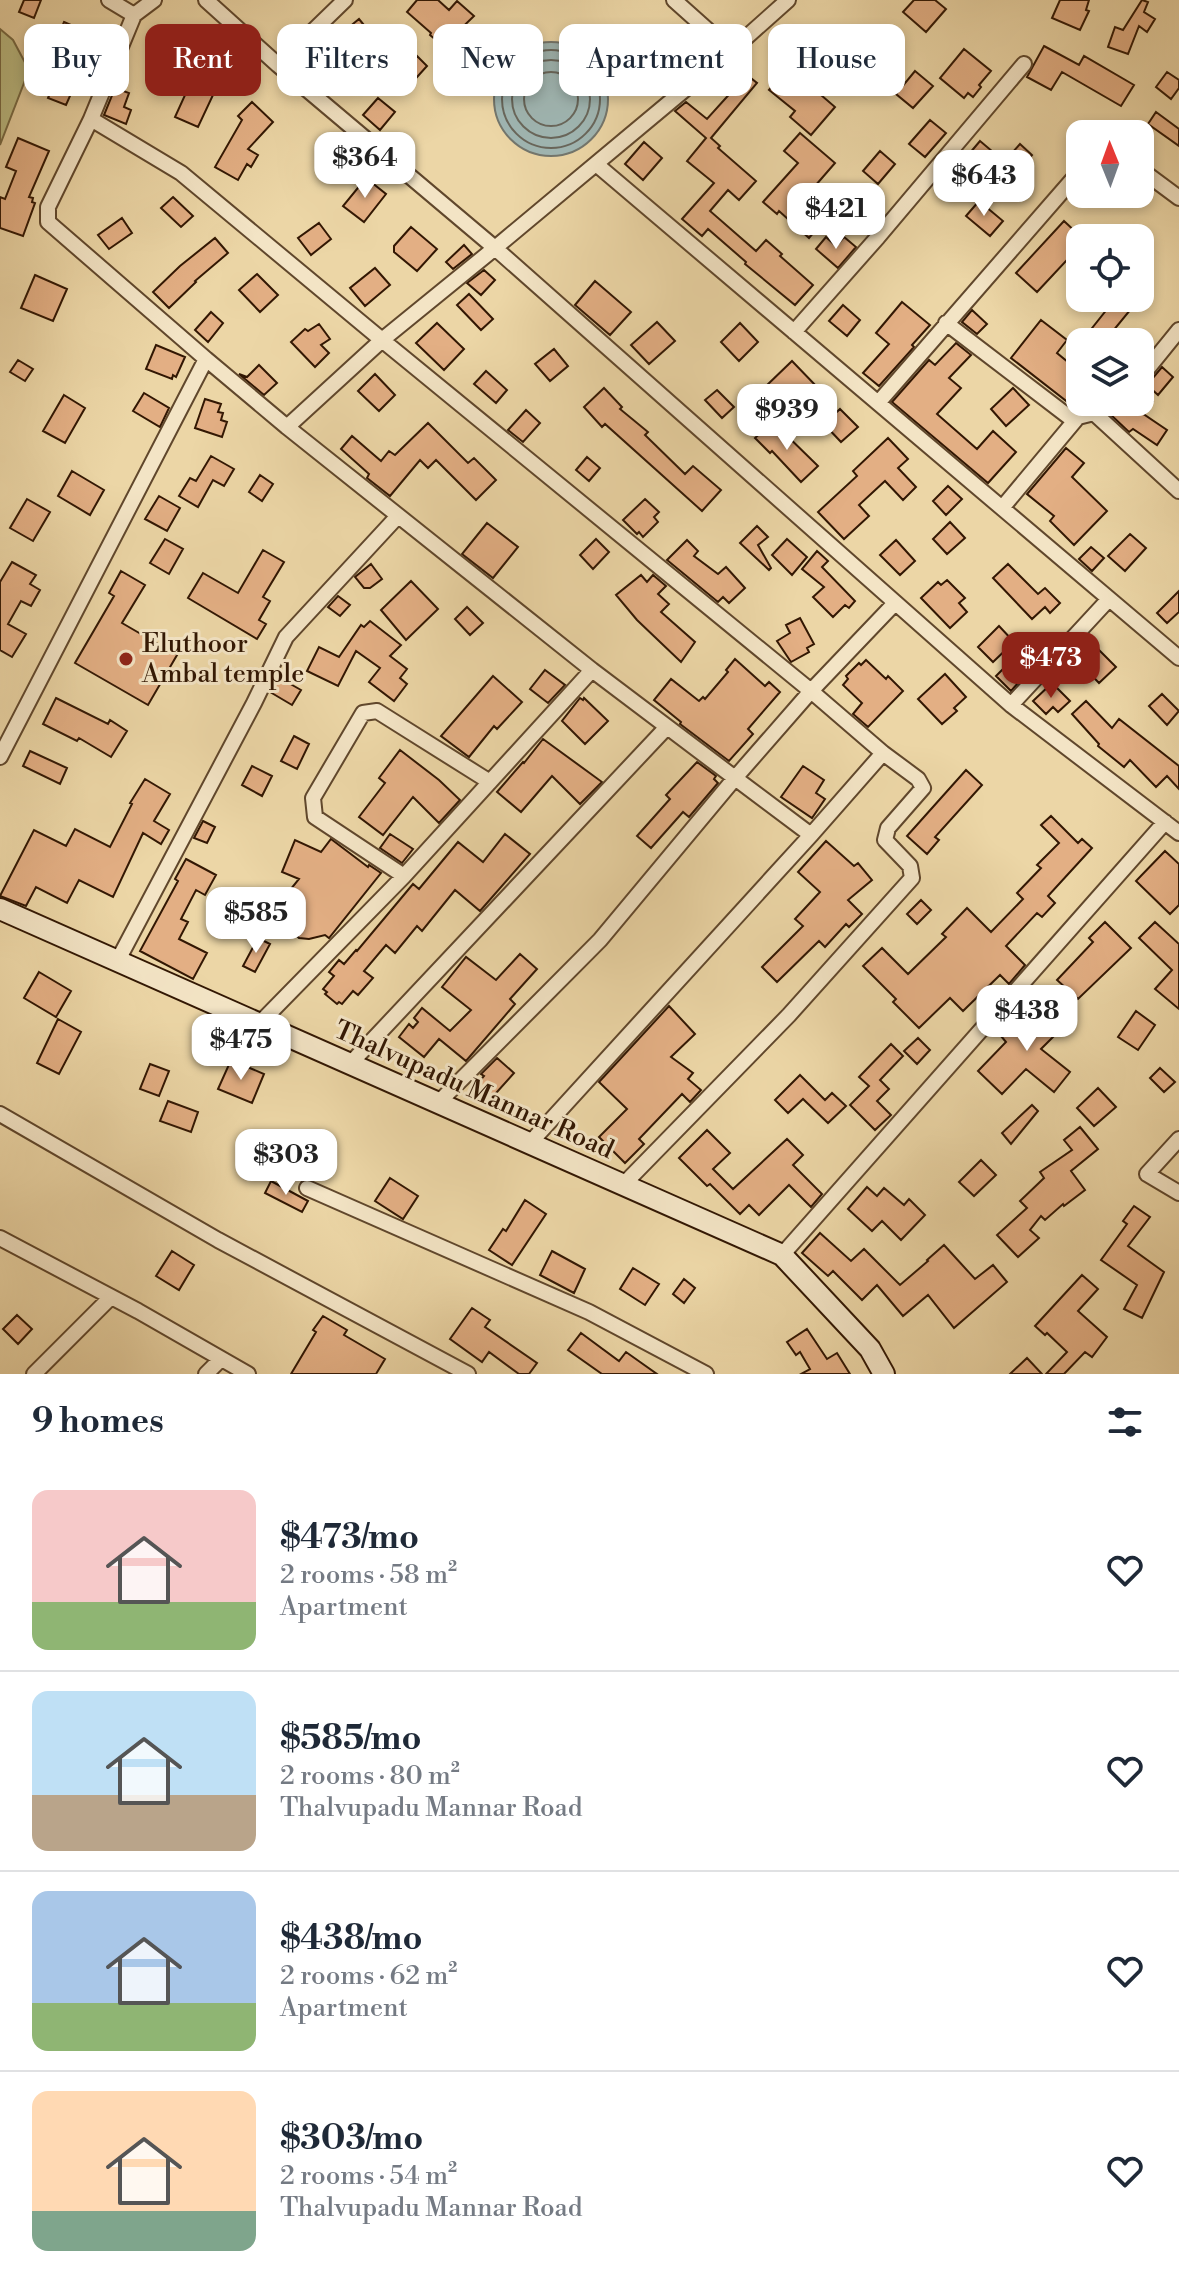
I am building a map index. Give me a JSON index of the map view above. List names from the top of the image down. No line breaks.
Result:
{"streets":{"street":["Thalvupadu Mannar Road"]},"places":["Eluthoor Ambal temple"],"north":"top","page":{"chip":["Buy","Rent","Filters","New","Apartment","House"],"price":["$364","$643","$421","$939","$473","$585","$438","$475","$303"],"heading":"9 homes","list":[{"name":"$473/mo","note":"2 rooms · 58 m² · Apartment"},{"name":"$585/mo","note":"2 rooms · 80 m² · Thalvupadu Mannar Road"},{"name":"$438/mo","note":"2 rooms · 62 m² · Apartment"},{"name":"$303/mo","note":"2 rooms · 54 m² · Thalvupadu Mannar Road"}]}}
